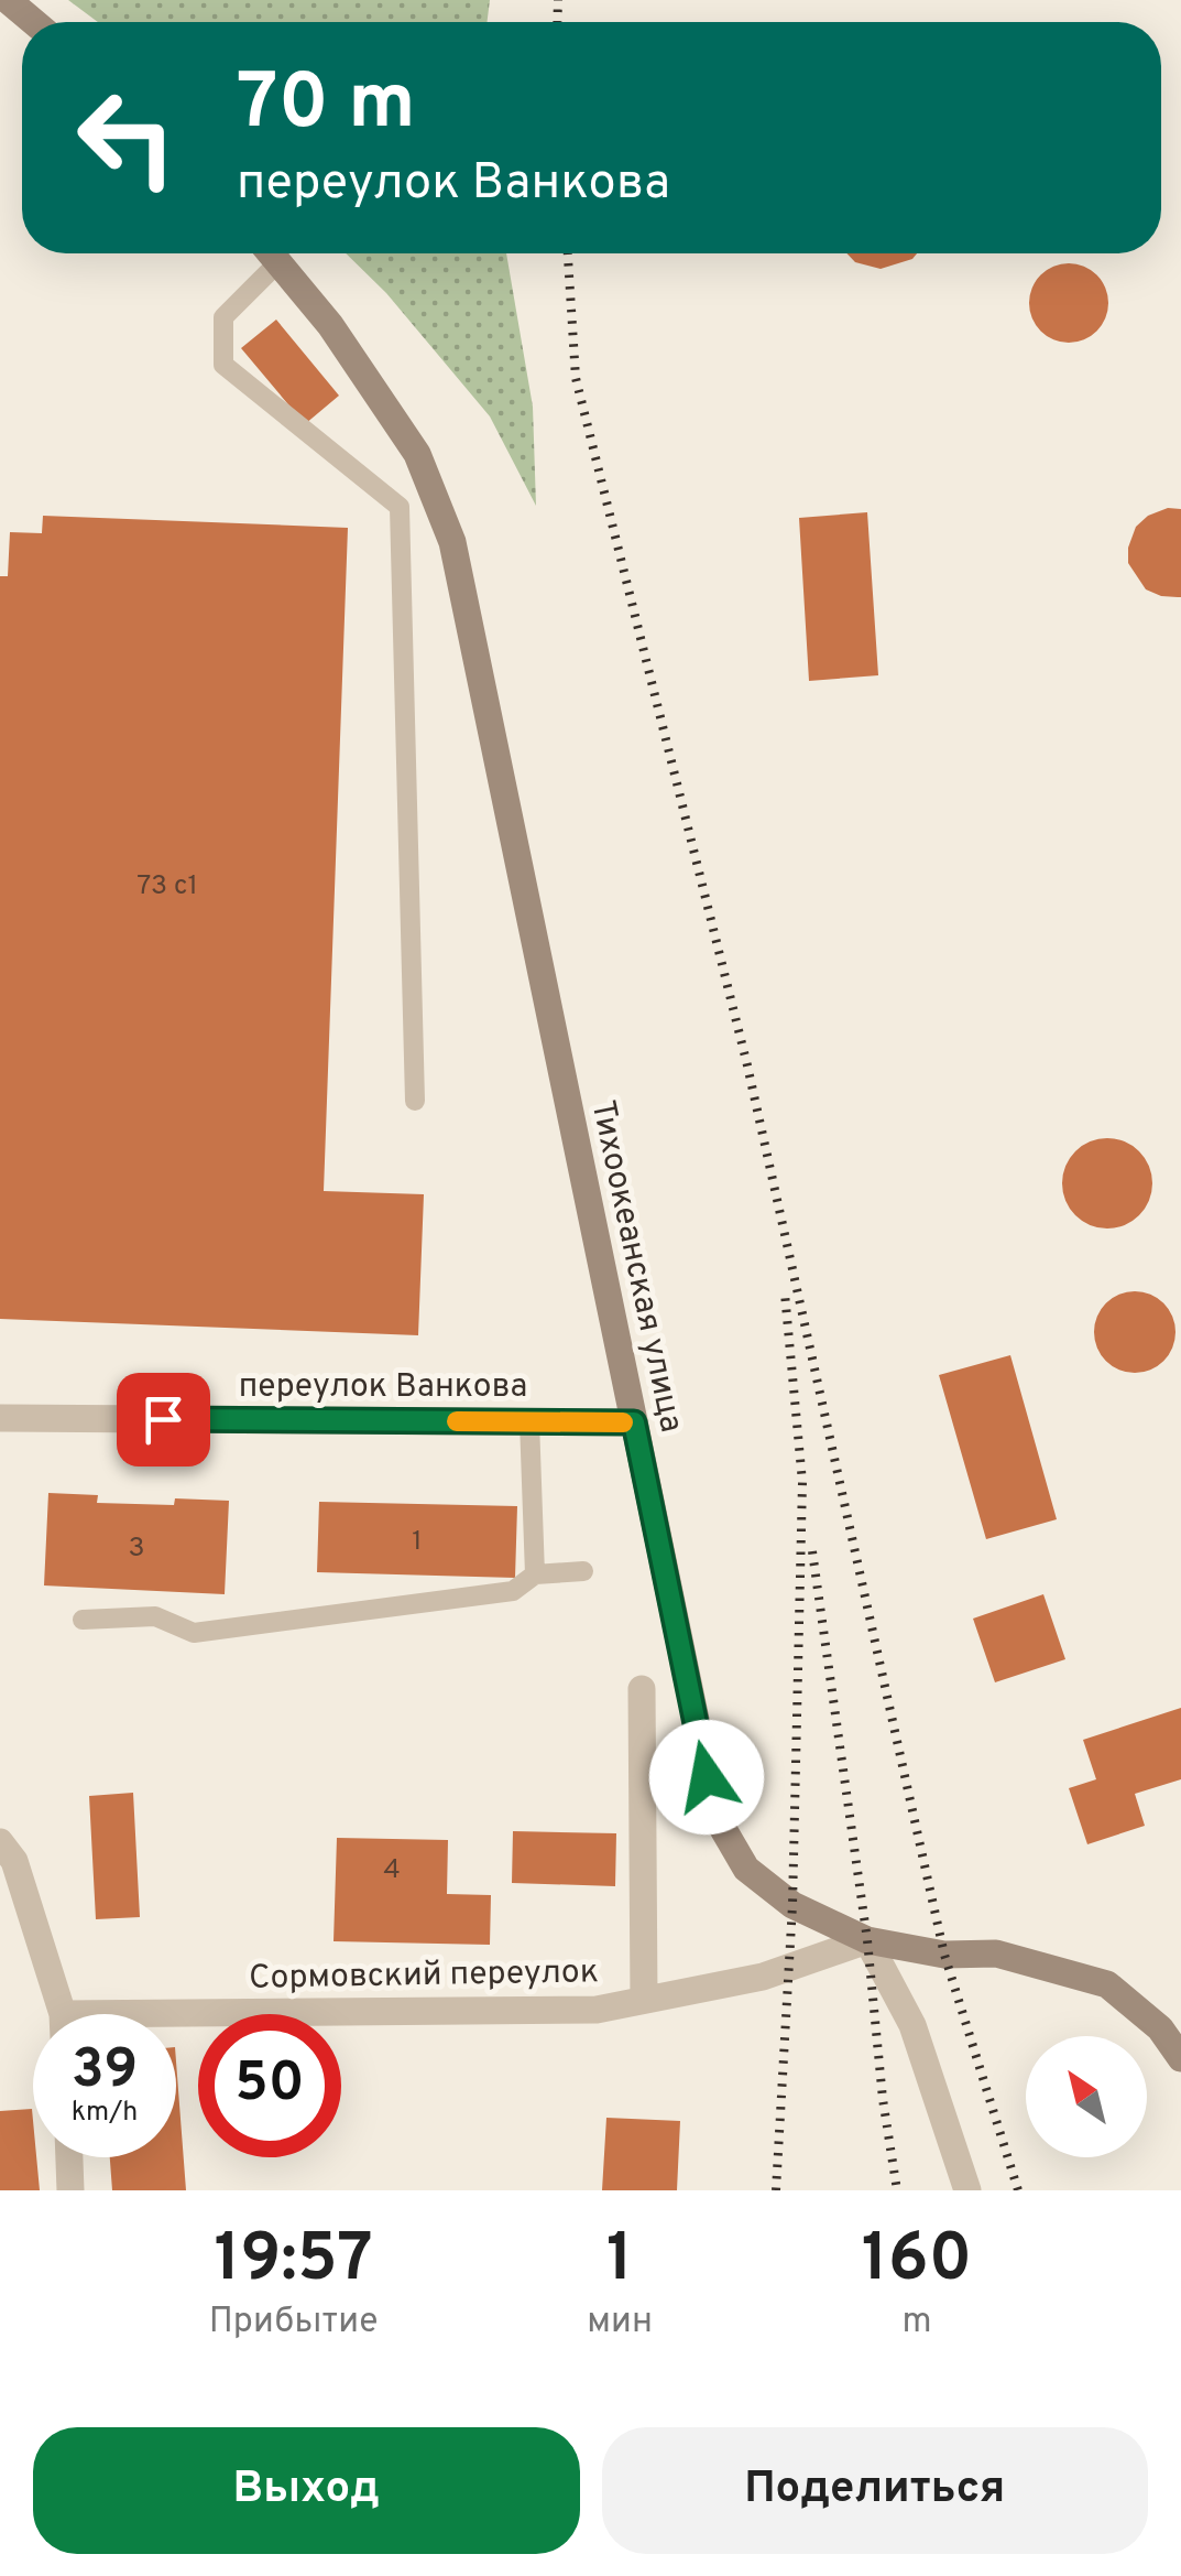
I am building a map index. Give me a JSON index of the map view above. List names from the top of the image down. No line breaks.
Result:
{"streets":{"main road":["Тихоокеанская улица"],"street":["переулок Ванкова","Сормовский переулок"]},"crossings":[["Тихоокеанская улица","переулок Ванкова"],["Тихоокеанская улица","Сормовский переулок"]],"house_numbers":["73 с1","1","3","4"],"north":"top left","page":{"turn":["70 m","переулок Ванкова"],"speed":"39 km/h","limit":"50","eta":["19:57","Прибытие","1","мин","160","m"],"buttons":["Выход","Поделиться"]}}
